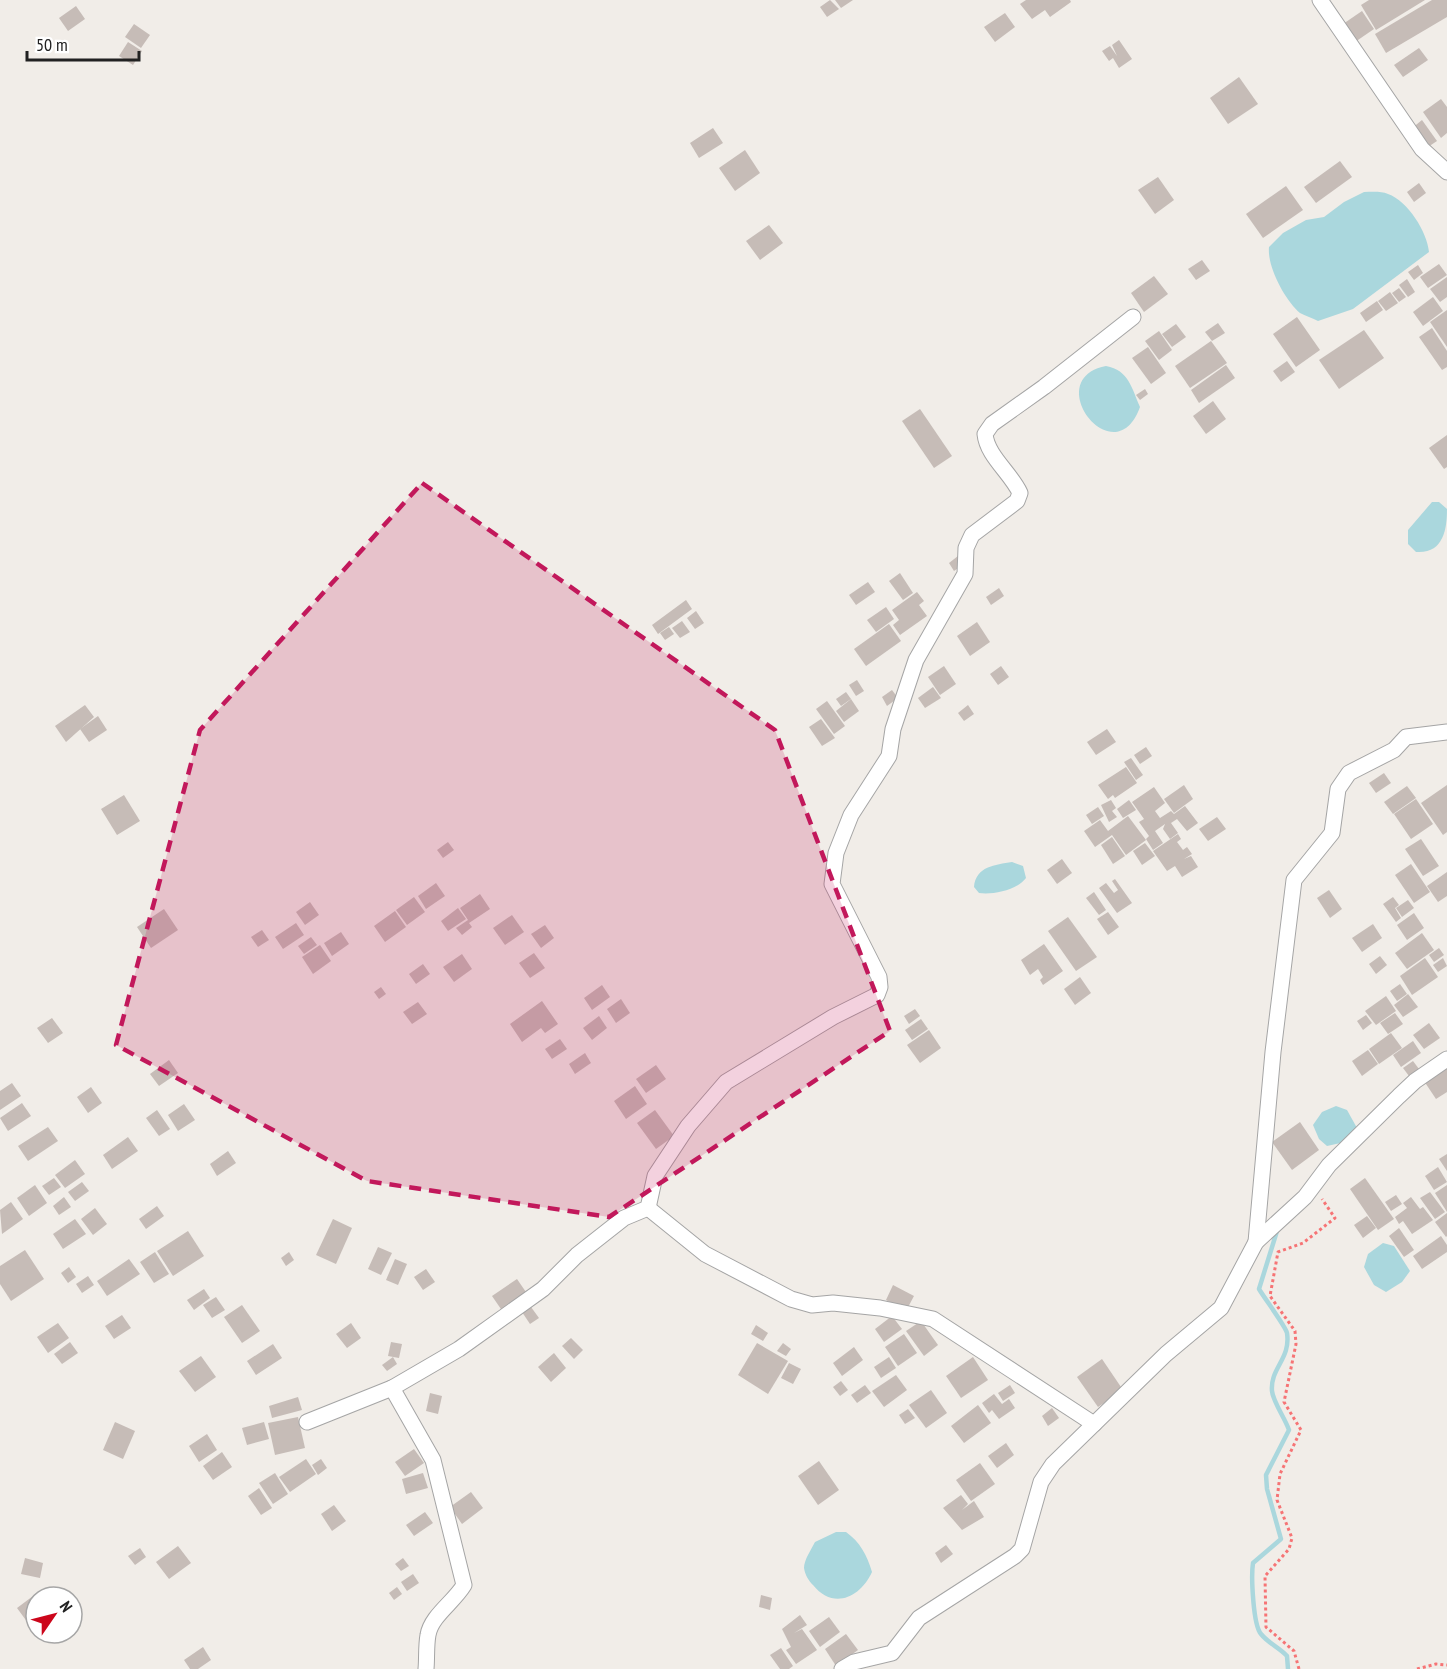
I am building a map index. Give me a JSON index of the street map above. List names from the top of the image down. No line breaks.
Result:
{"scale_bar":"50 m","north":"top right"}
